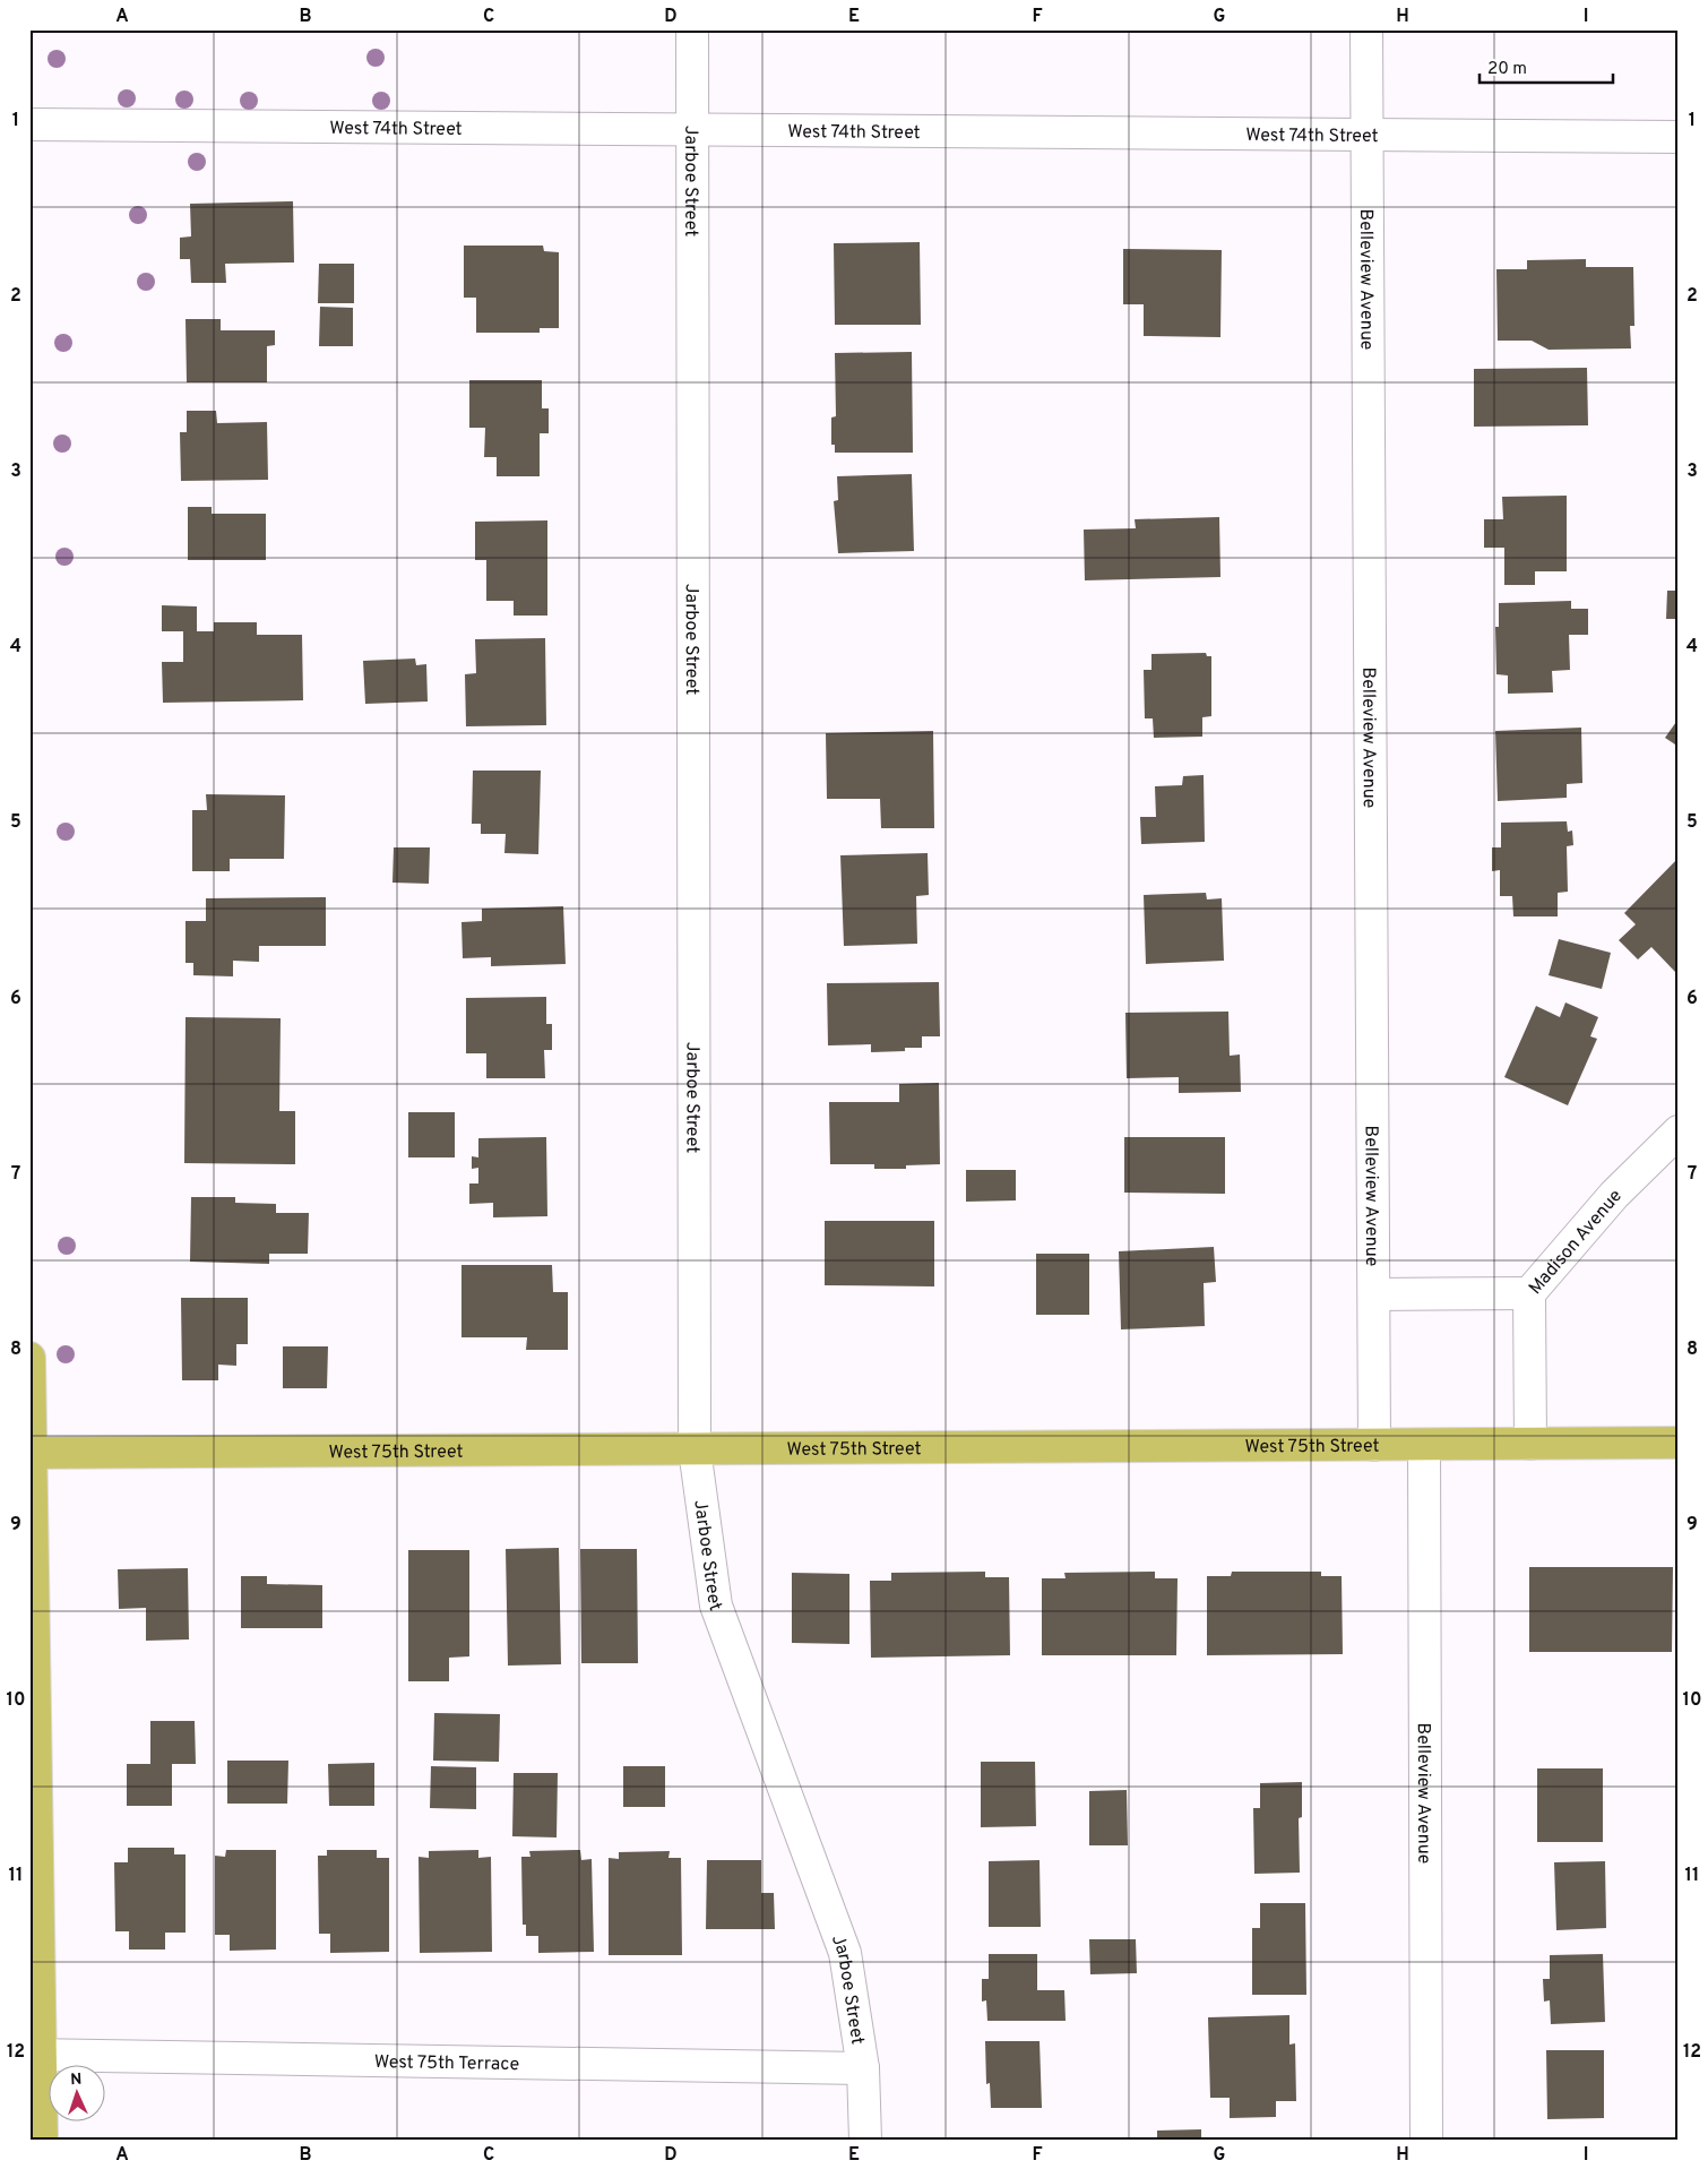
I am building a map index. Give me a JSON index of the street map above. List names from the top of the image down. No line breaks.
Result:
{"streets":{"main road":["West 75th Street"],"street":["West 74th Street","Jarboe Street","Belleview Avenue","Madison Avenue","West 75th Terrace"]},"crossings":[["West 74th Street","Jarboe Street"],["West 74th Street","Belleview Avenue"],["Jarboe Street","West 75th Street"],["Jarboe Street","West 75th Terrace"],["Belleview Avenue","West 75th Street"],["Madison Avenue","West 75th Street"]],"scale_bar":"20 m","north":"top","grid":{"columns":["A","B","C","D","E","F","G","H","I"],"rows":["1","2","3","4","5","6","7","8","9","10","11","12"]}}
